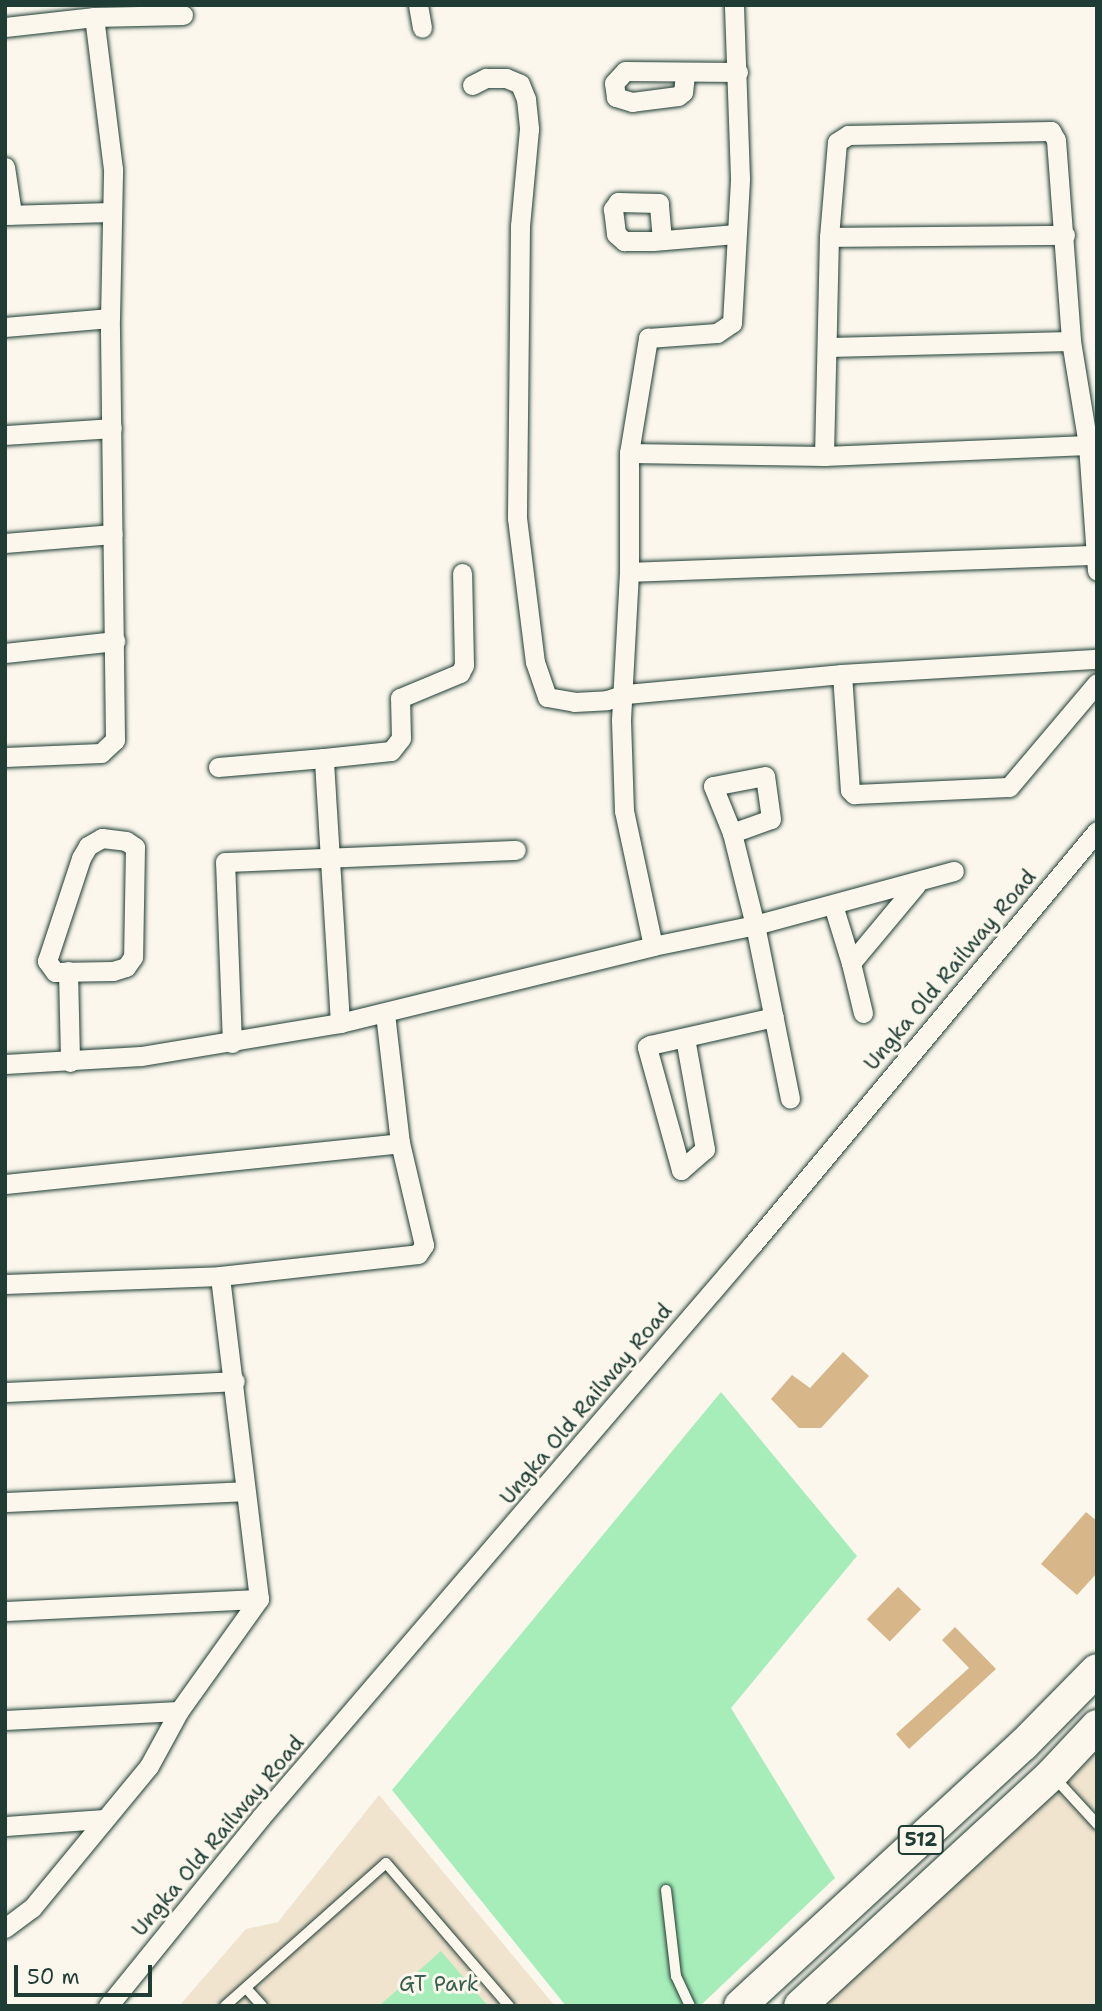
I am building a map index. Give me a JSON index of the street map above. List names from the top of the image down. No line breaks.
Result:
{"streets":{"main road":["512"],"street":["Ungka Old Railway Road"]},"parks":["GT Park"],"scale_bar":"50 m"}
